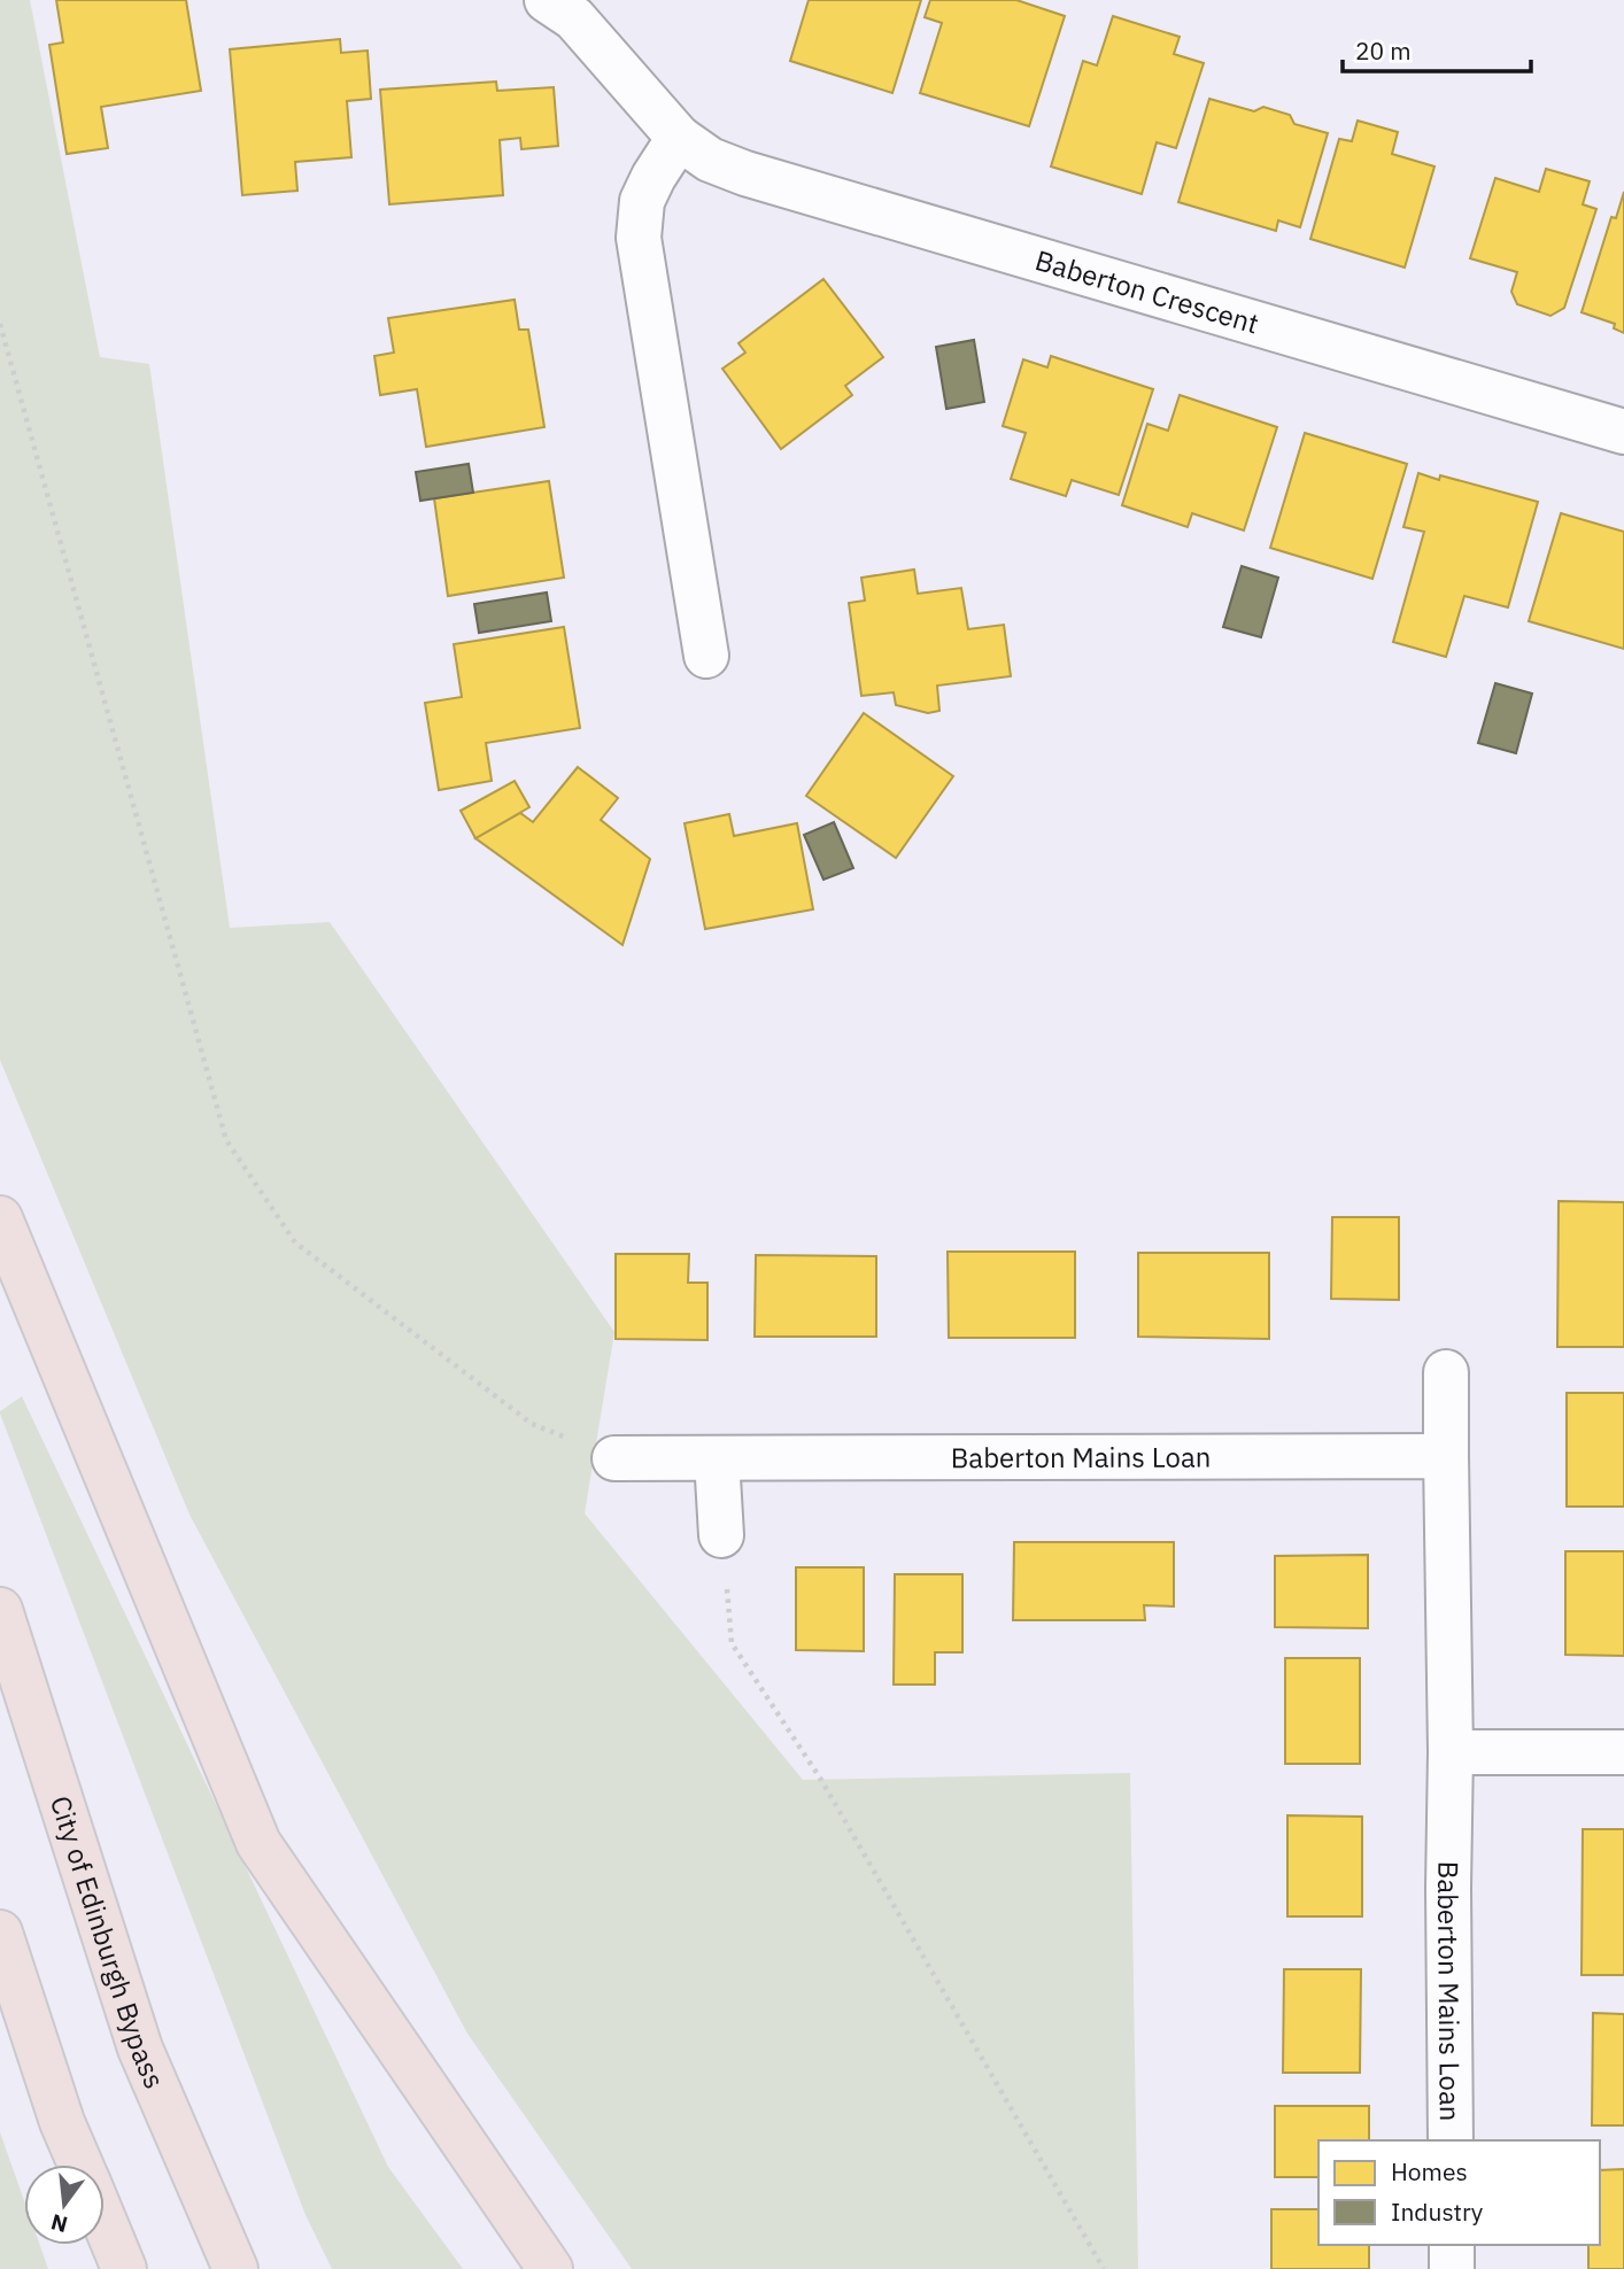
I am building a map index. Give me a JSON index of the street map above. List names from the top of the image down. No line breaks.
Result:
{"streets":{"highway":["City of Edinburgh Bypass"],"street":["Baberton Crescent","Baberton Mains Loan"]},"legend":["Homes","Industry"],"scale_bar":"20 m","north":"bottom"}
